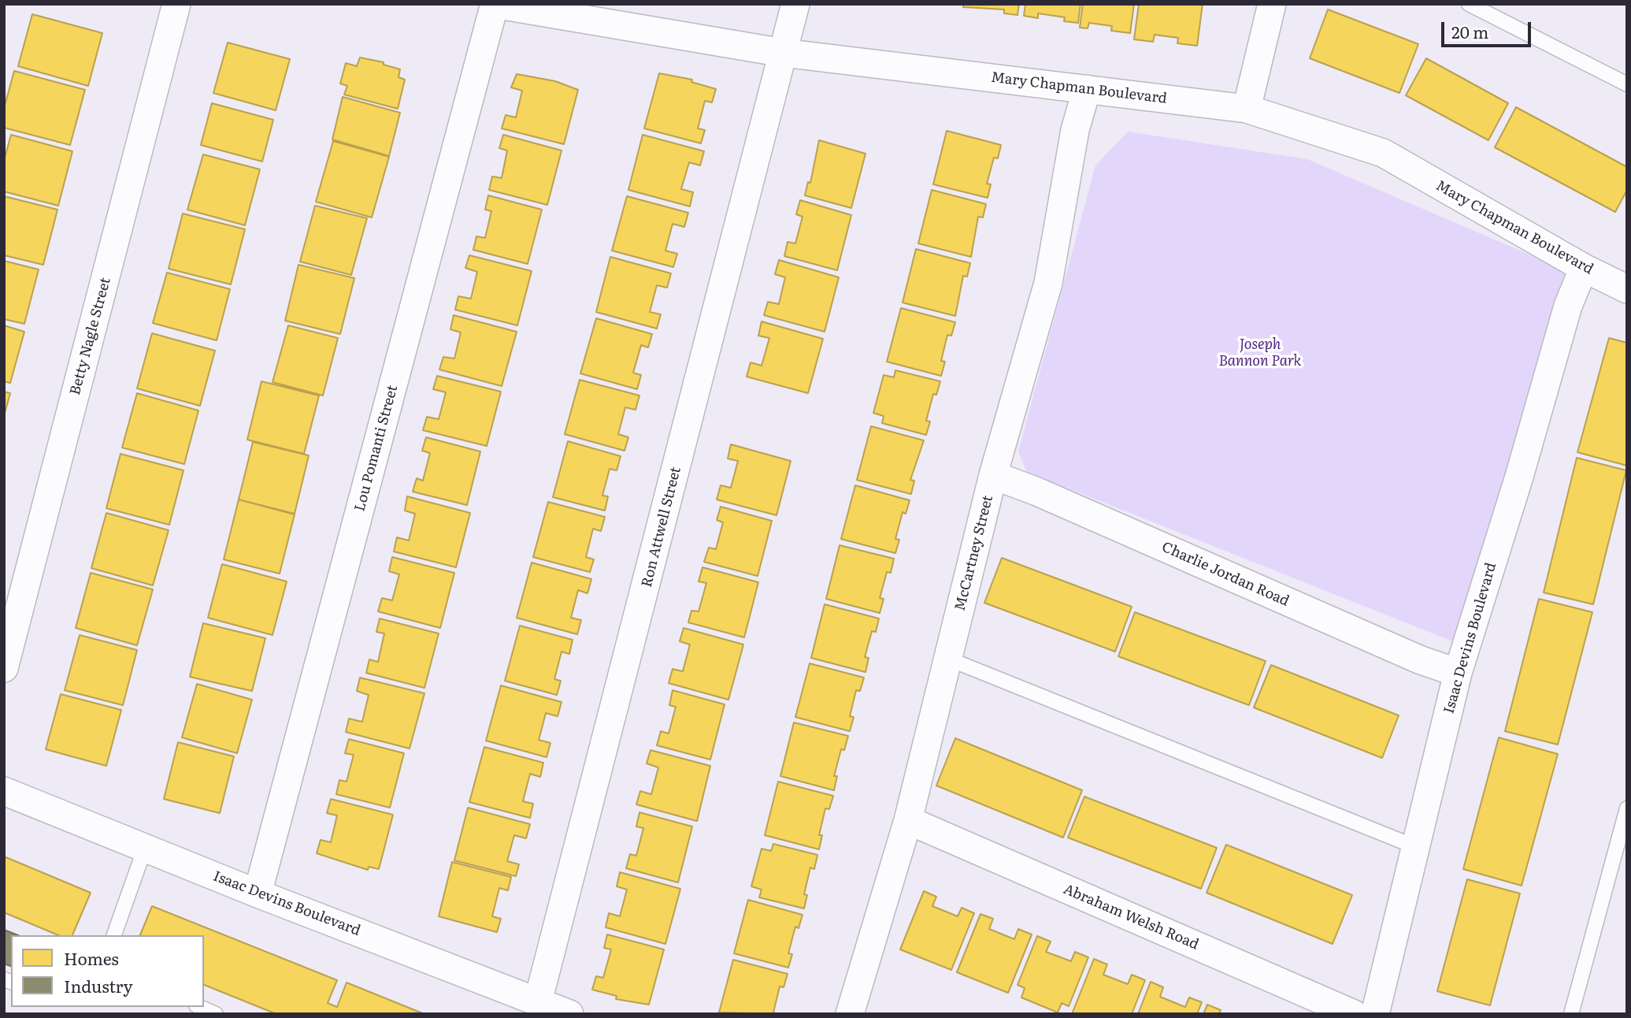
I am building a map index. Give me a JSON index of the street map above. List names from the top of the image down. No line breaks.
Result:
{"streets":{"street":["Mary Chapman Boulevard","Betty Nagle Street","Lou Pomanti Street","Ron Attwell Street","McCartney Street","Charlie Jordan Road","Isaac Devins Boulevard","Abraham Welsh Road"]},"crossings":[["Mary Chapman Boulevard","Lou Pomanti Street"],["Mary Chapman Boulevard","Ron Attwell Street"],["Mary Chapman Boulevard","McCartney Street"],["Mary Chapman Boulevard","Isaac Devins Boulevard"],["Lou Pomanti Street","Isaac Devins Boulevard"],["Ron Attwell Street","Isaac Devins Boulevard"],["McCartney Street","Charlie Jordan Road"],["McCartney Street","Abraham Welsh Road"],["Charlie Jordan Road","Isaac Devins Boulevard"]],"parks":["Joseph Bannon Park"],"legend":["Homes","Industry"],"scale_bar":"20 m"}
